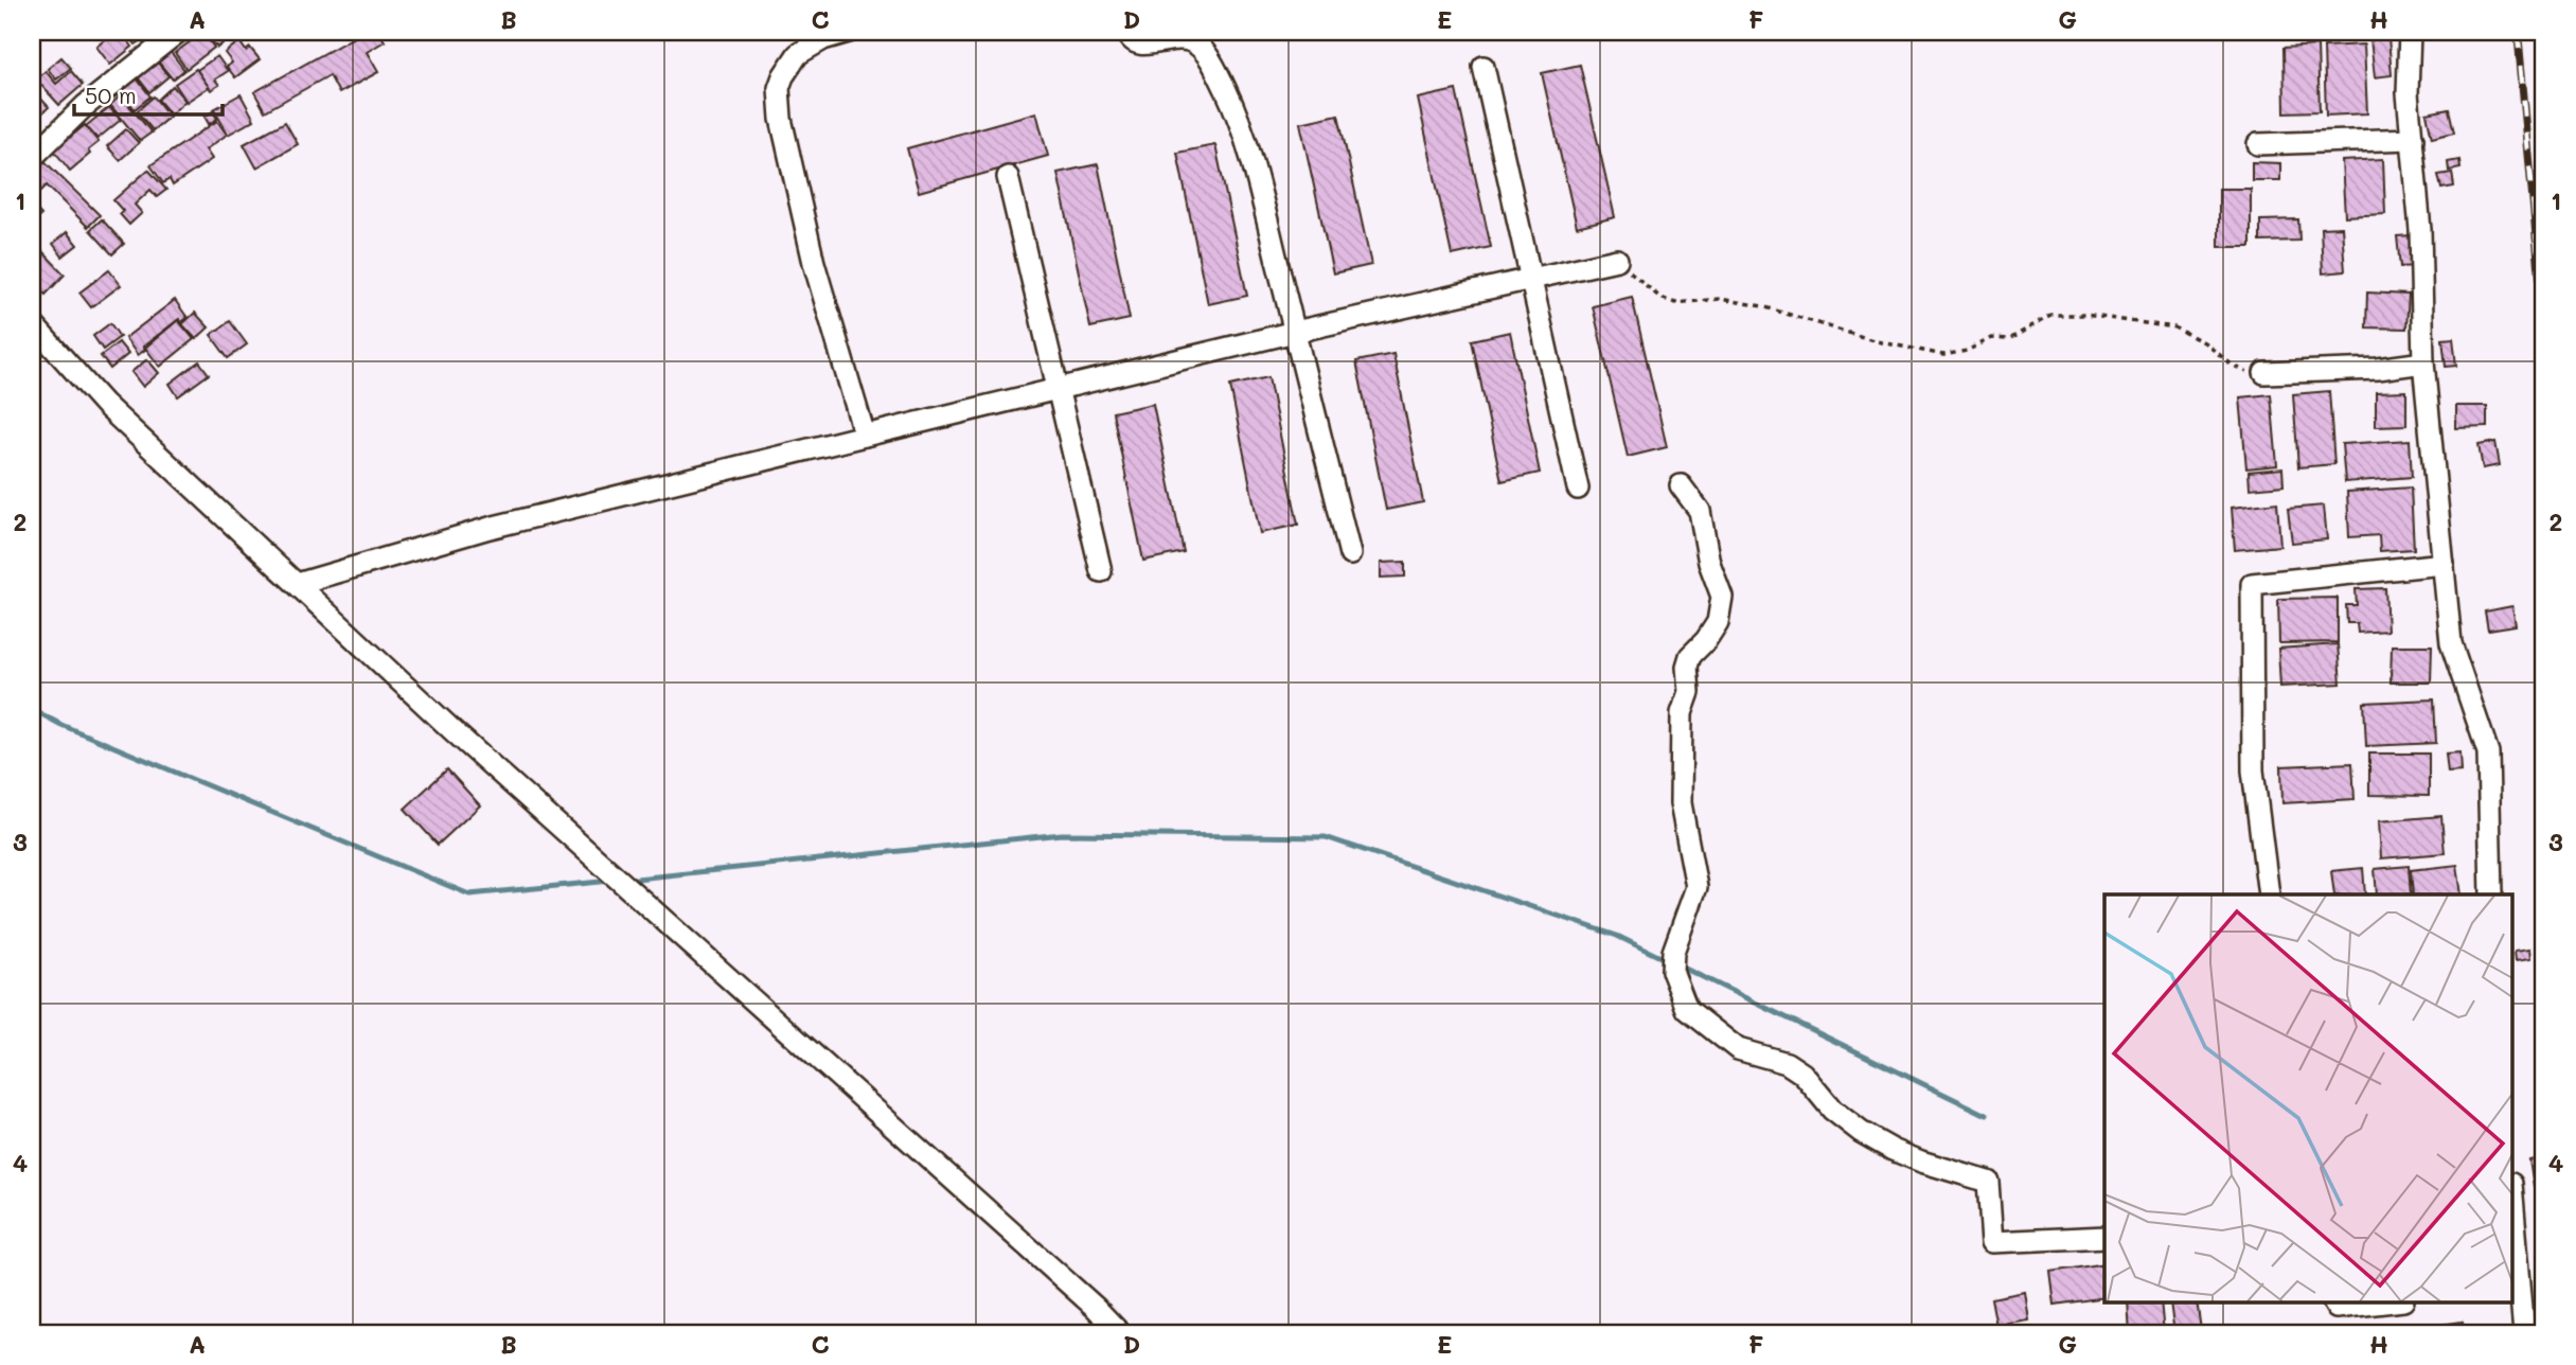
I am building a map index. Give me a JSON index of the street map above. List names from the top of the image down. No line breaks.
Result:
{"scale_bar":"50 m","grid":{"columns":["A","B","C","D","E","F","G","H"],"rows":["1","2","3","4"]}}
